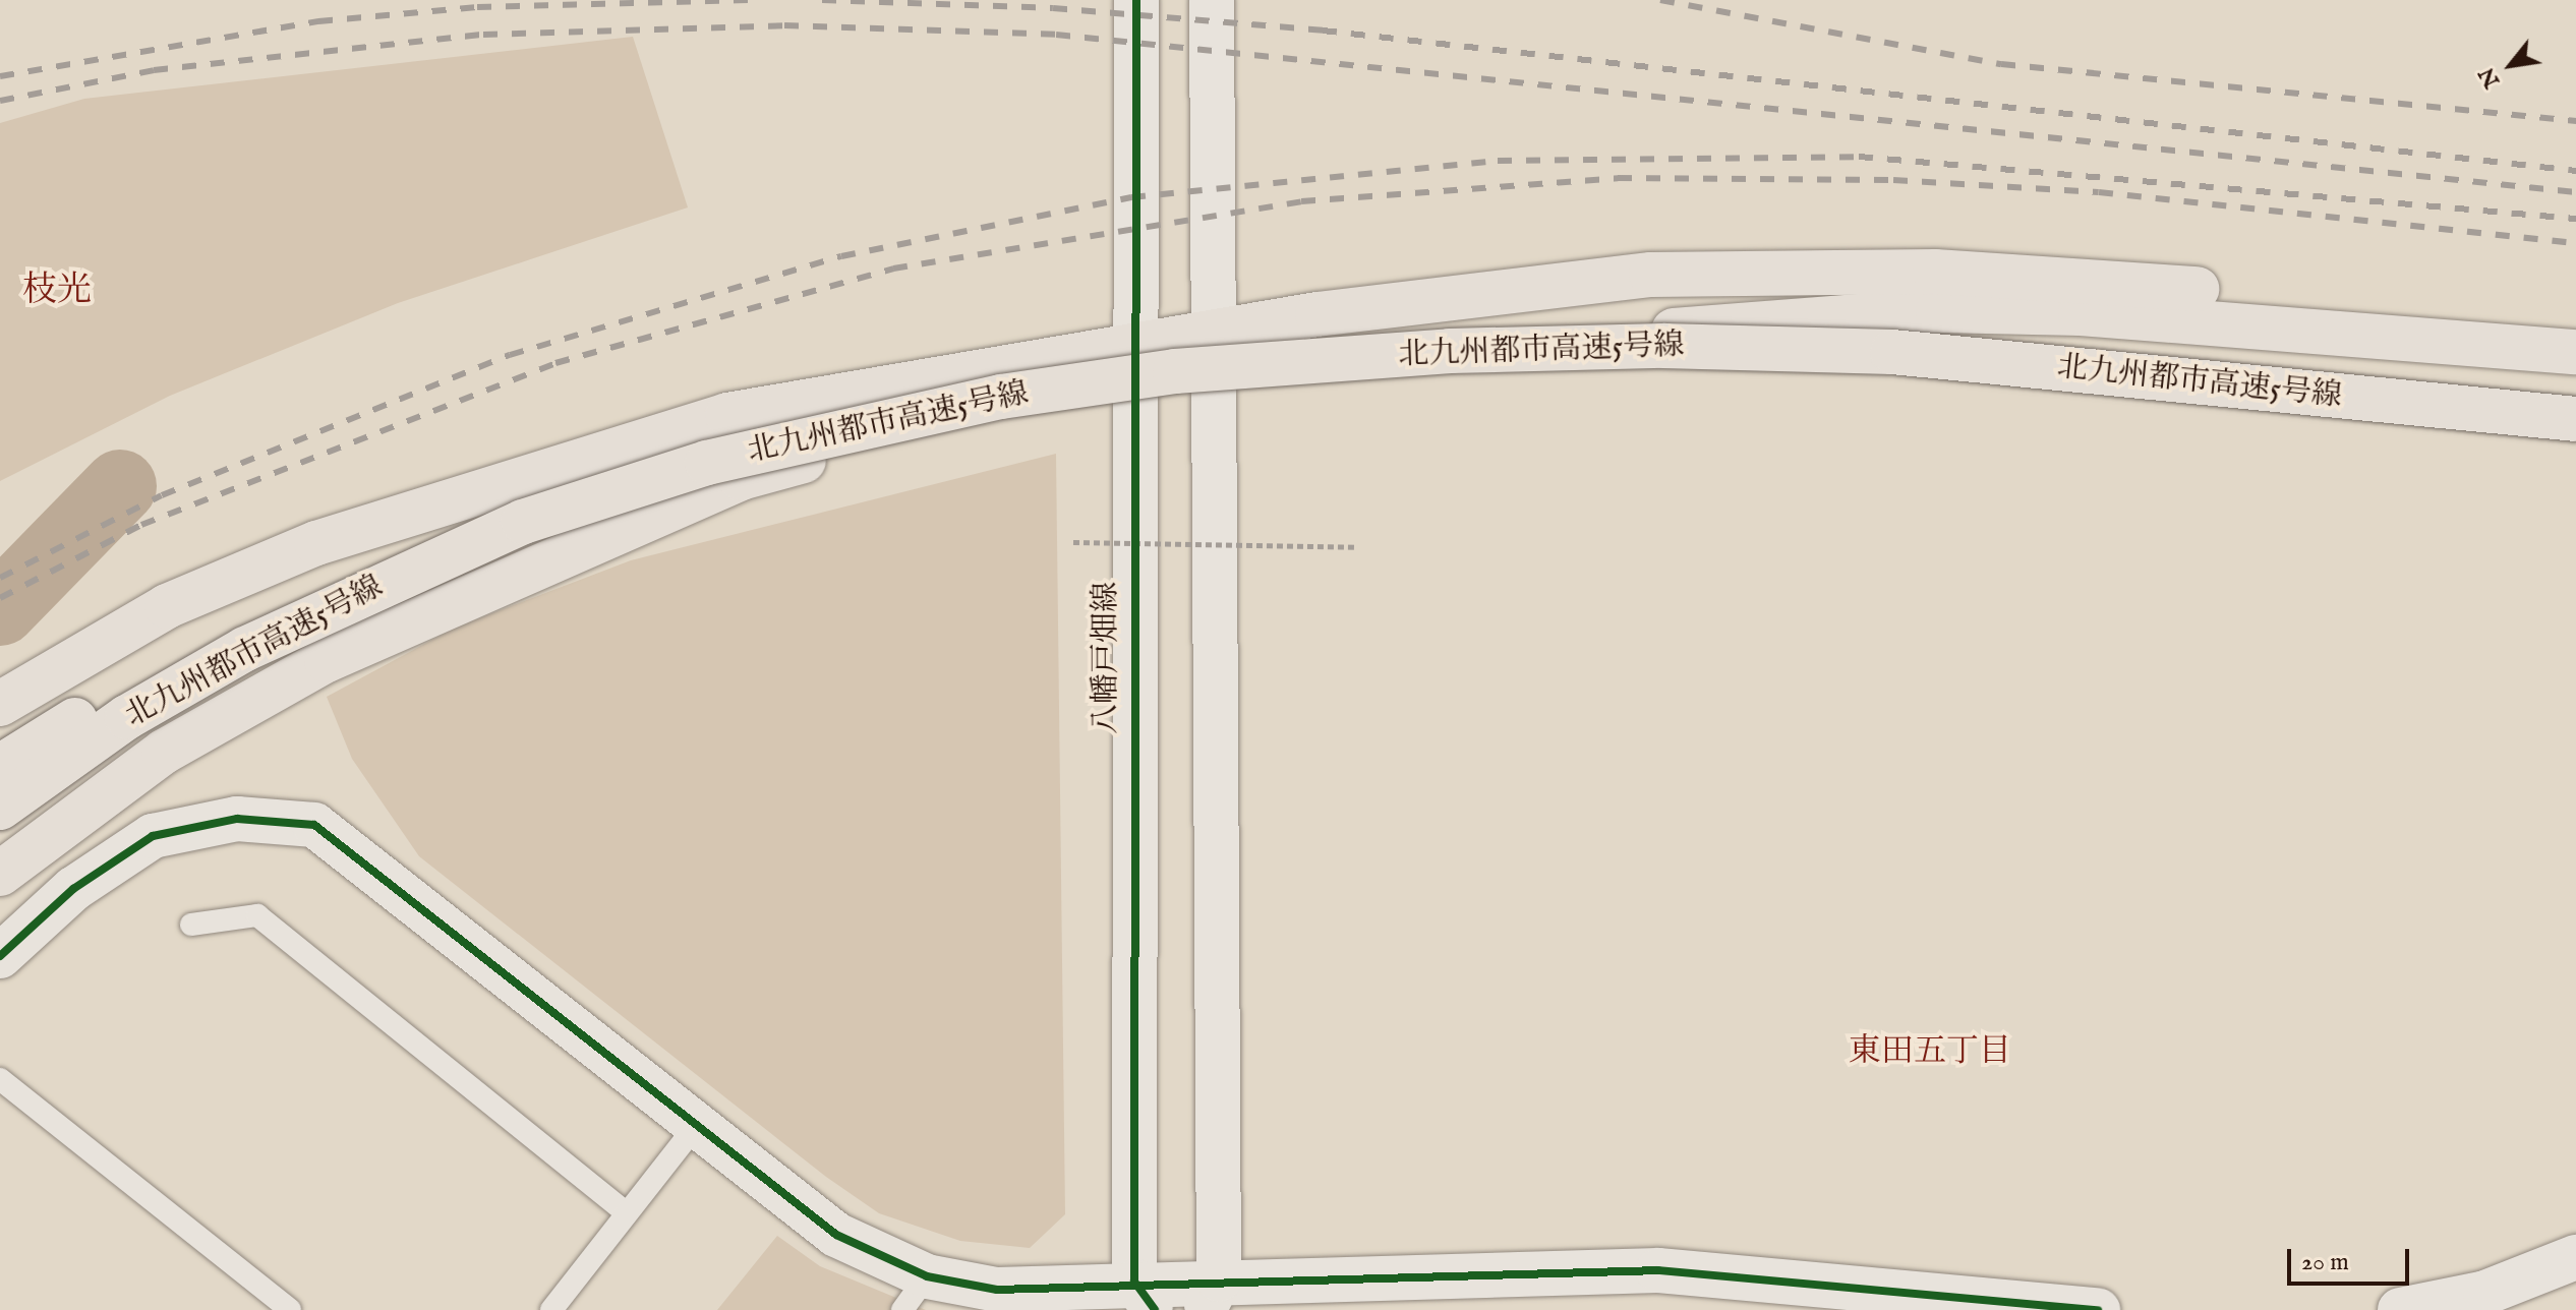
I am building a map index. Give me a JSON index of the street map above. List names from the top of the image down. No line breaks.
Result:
{"streets":{"highway":["北九州都市高速5号線"],"street":["八幡戸畑線"]},"districts":["枝光","東田五丁目"],"scale_bar":"20 m","north":"bottom left"}
